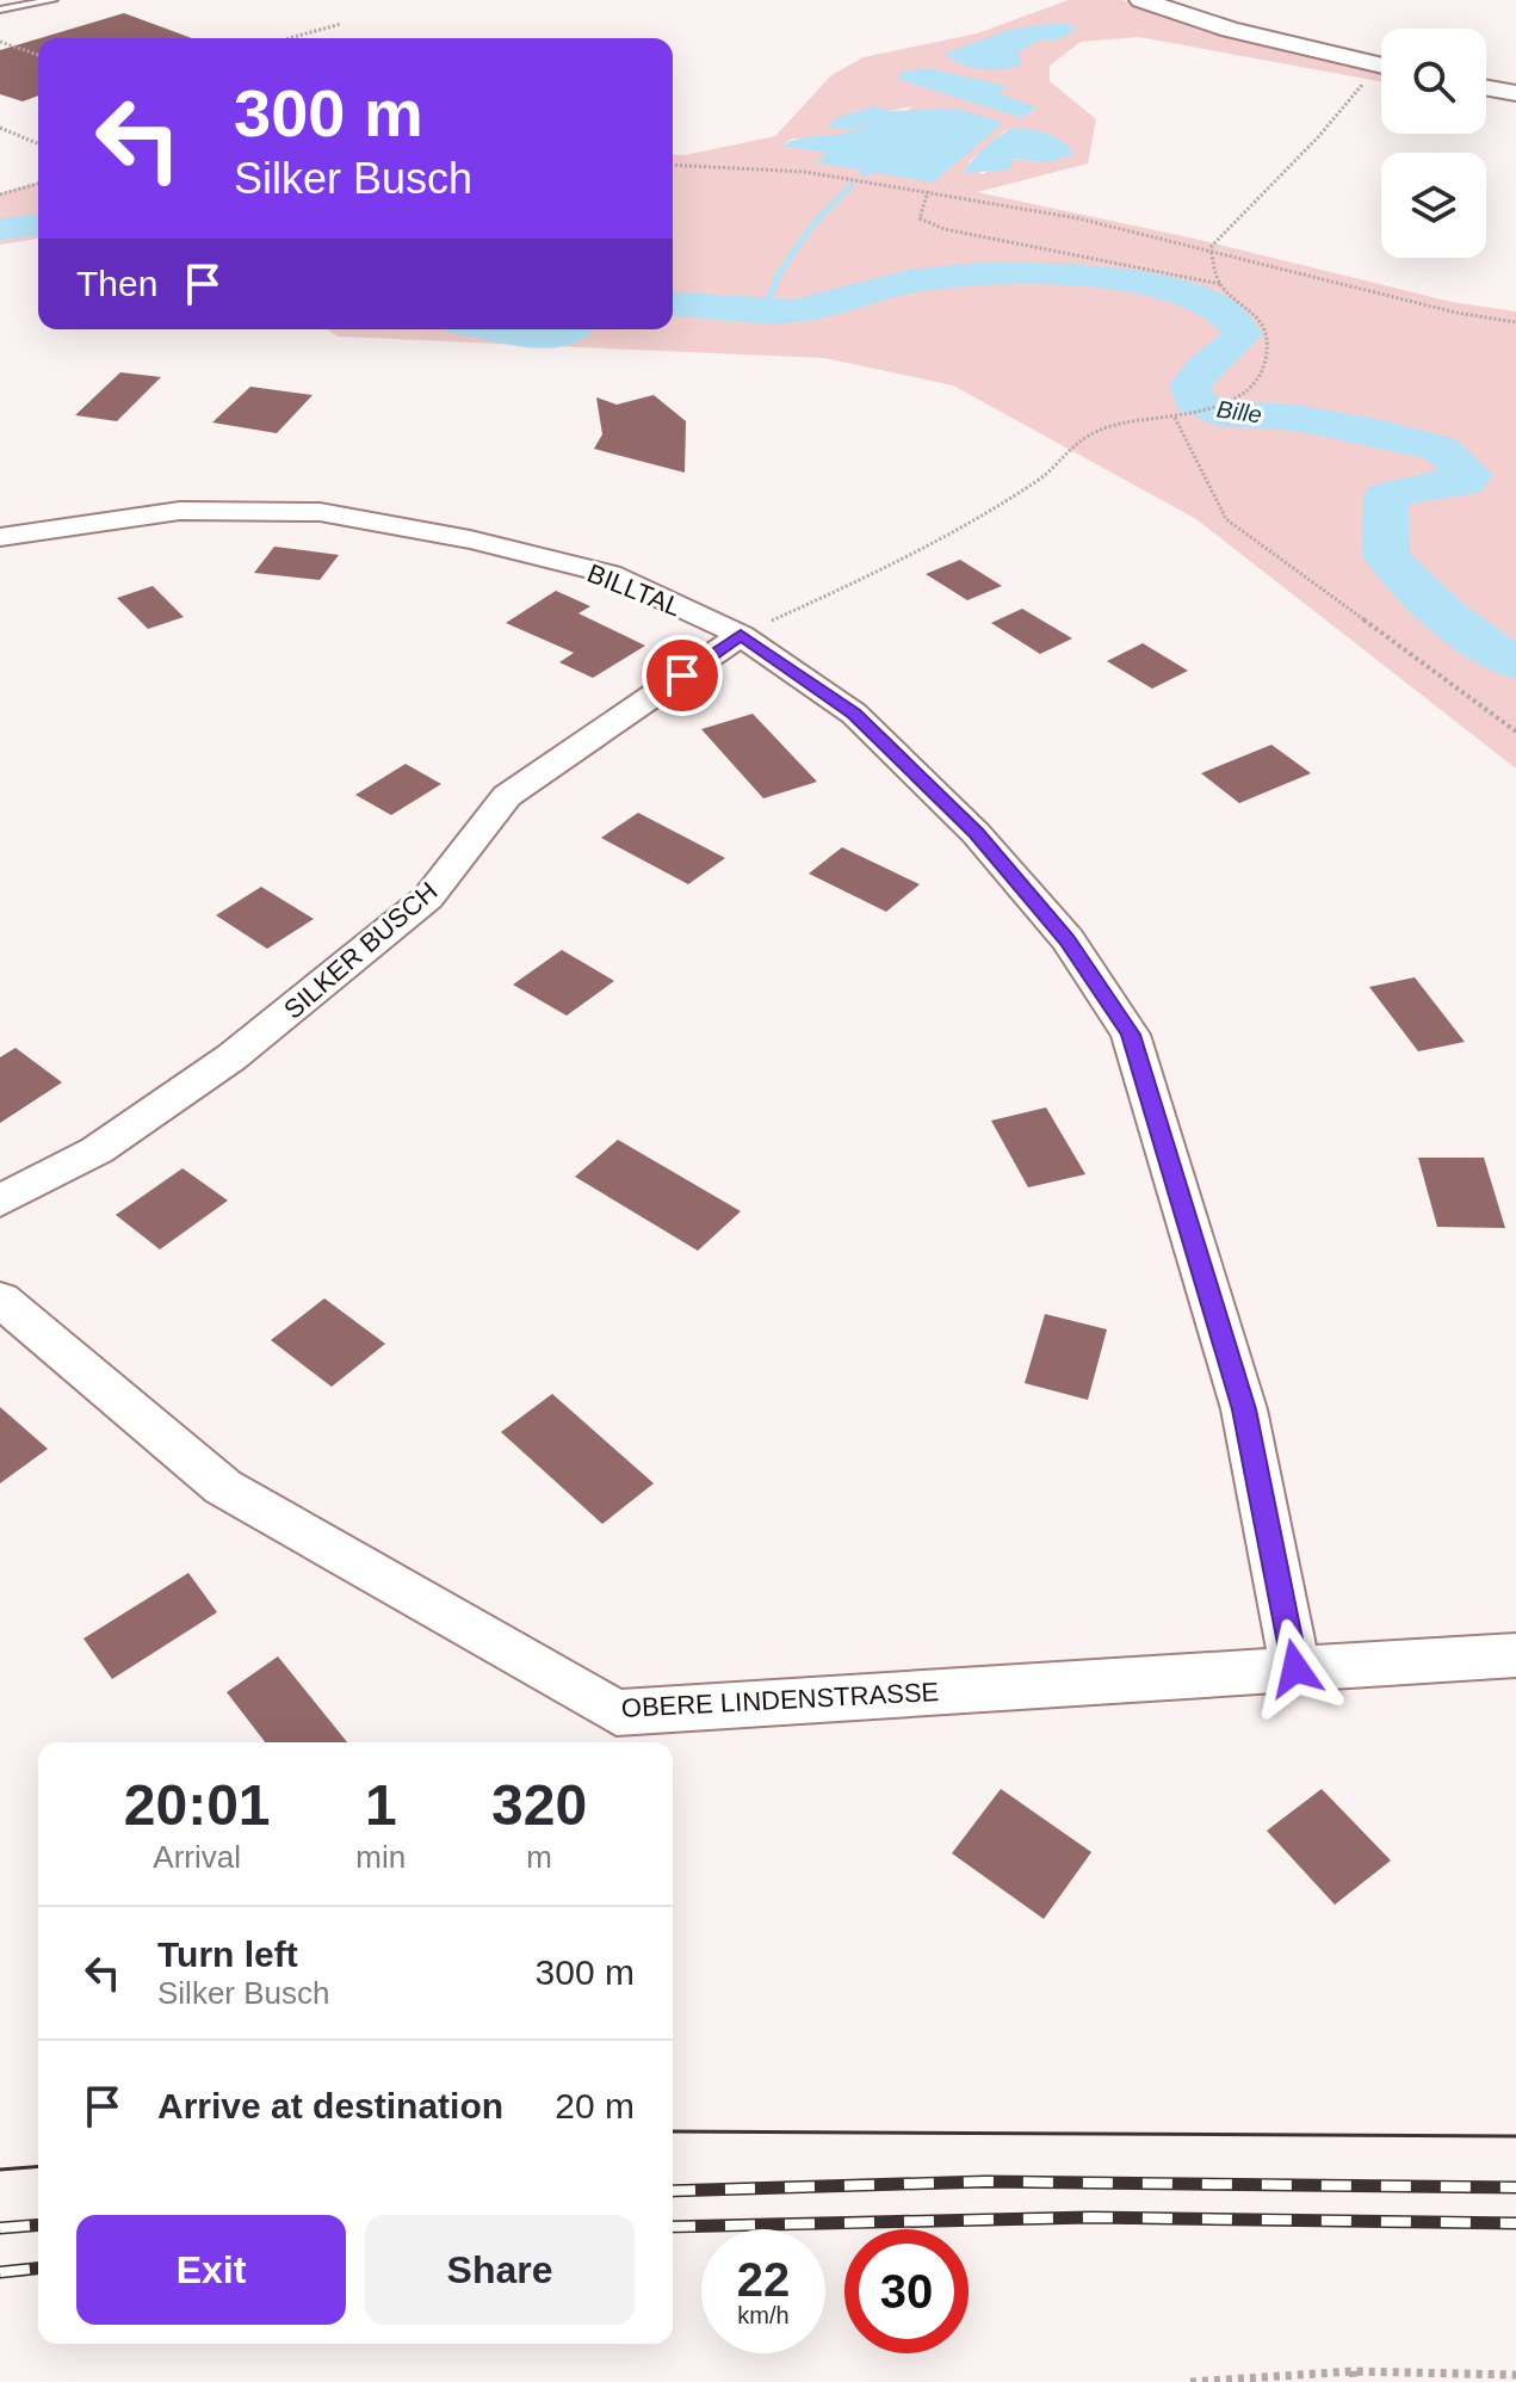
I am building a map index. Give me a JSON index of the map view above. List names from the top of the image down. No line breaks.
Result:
{"streets":{"street":["BILLTAL","SILKER BUSCH","OBERE LINDENSTRASSE"]},"crossings":[["BILLTAL","SILKER BUSCH"],["BILLTAL","OBERE LINDENSTRASSE"]],"water":["Bille"],"page":{"turn":["300 m","Silker Busch"],"then":"Then","eta":["20:01","Arrival","1","min","320","m"],"list":[{"name":"Turn left","note":"Silker Busch","value":"300 m"},{"name":"Arrive at destination","value":"20 m"}],"buttons":["Exit","Share"],"speed":"22 km/h","limit":"30"}}
